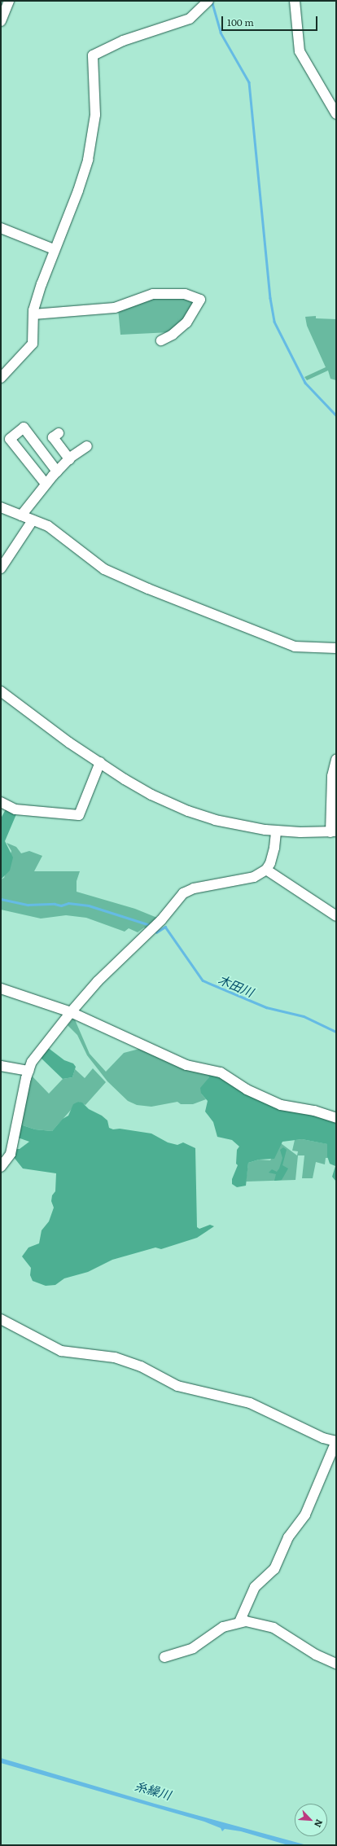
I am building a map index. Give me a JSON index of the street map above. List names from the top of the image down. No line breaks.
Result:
{"water":["木田川","糸繰川"],"scale_bar":"100 m","north":"bottom right"}
